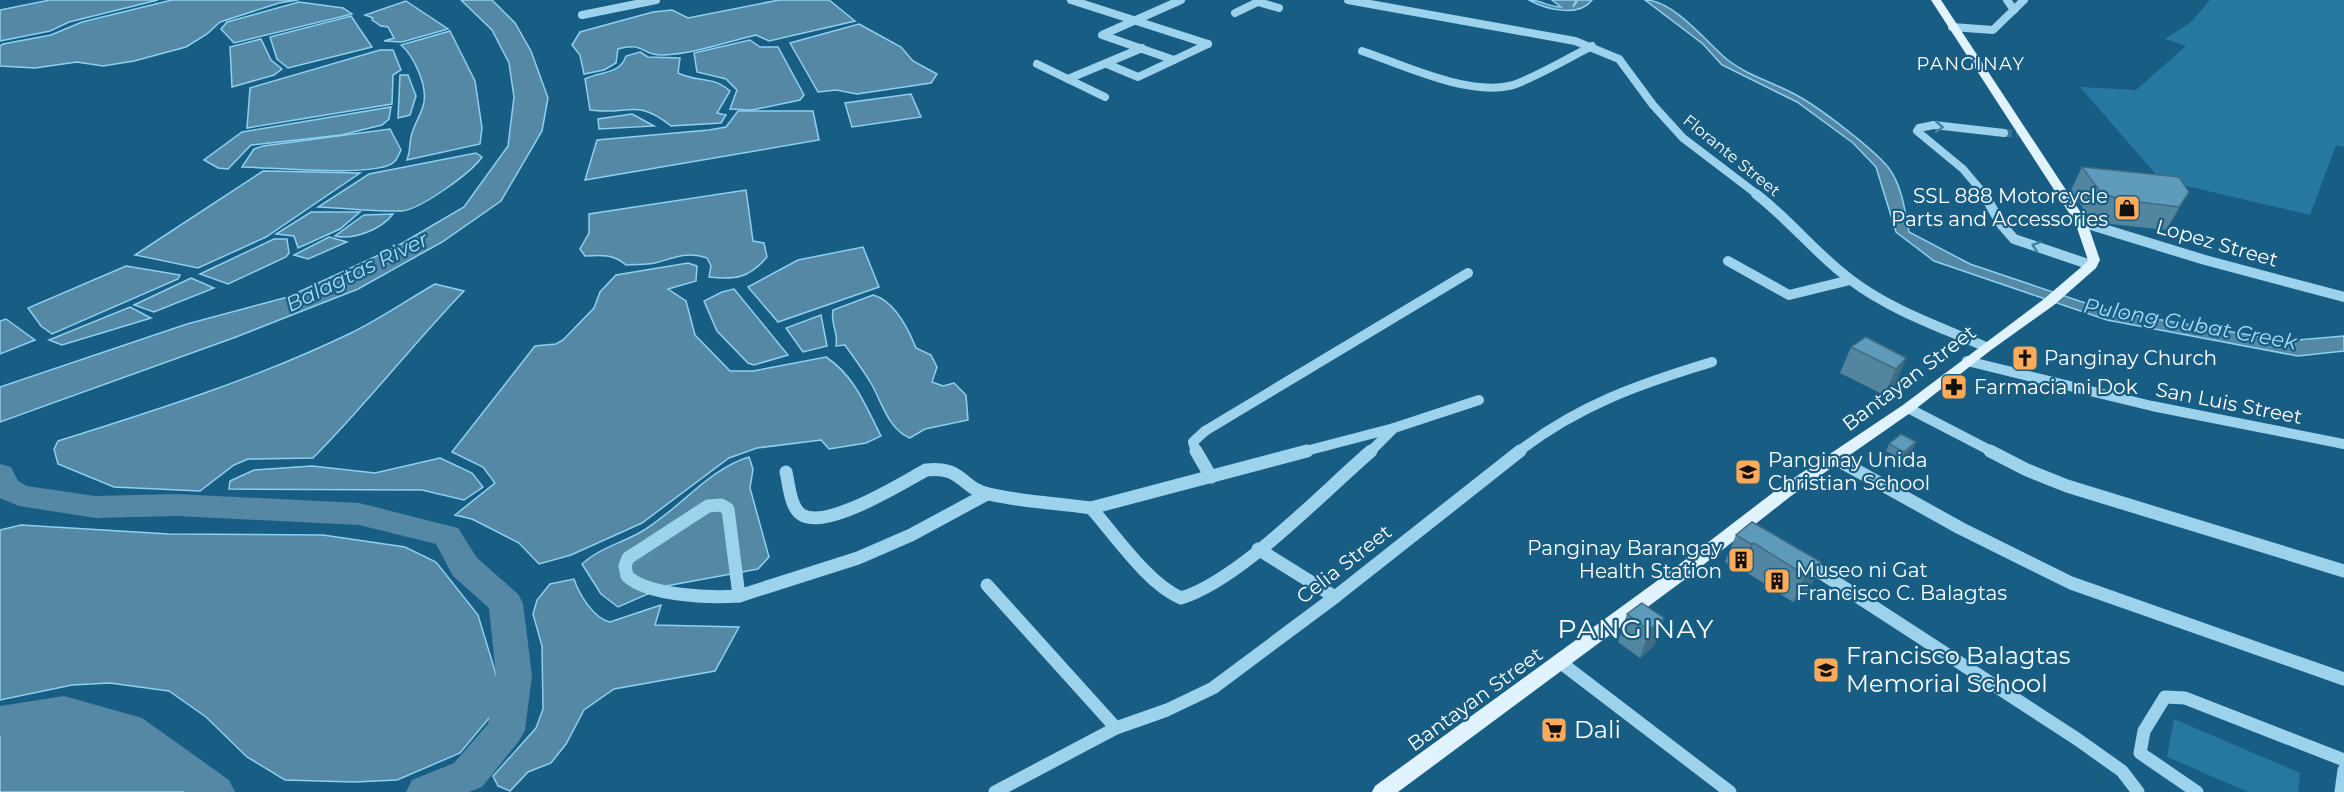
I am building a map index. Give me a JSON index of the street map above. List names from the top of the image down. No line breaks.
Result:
{"streets":{"main road":["Bantayan Street"],"street":["Florante Street","Lopez Street","San Luis Street","Celia Street"]},"crossings":[["Florante Street","Bantayan Street"],["Bantayan Street","San Luis Street"]],"districts":["PANGINAY","PANGINAY"],"water":["Balagtas River","Pulong Gubat Creek"],"places":{"shop":["SSL 888 Motorcycle Parts and Accessories"],"church":["Panginay Church"],"pharmacy":["Farmacia ni Dok"],"school or university":["Panginay Unida Christian School","Francisco Balagtas Memorial School"],"building":["Panginay Barangay Health Station","Museo ni Gat Francisco C. Balagtas"],"supermarket":["Dali"]}}
